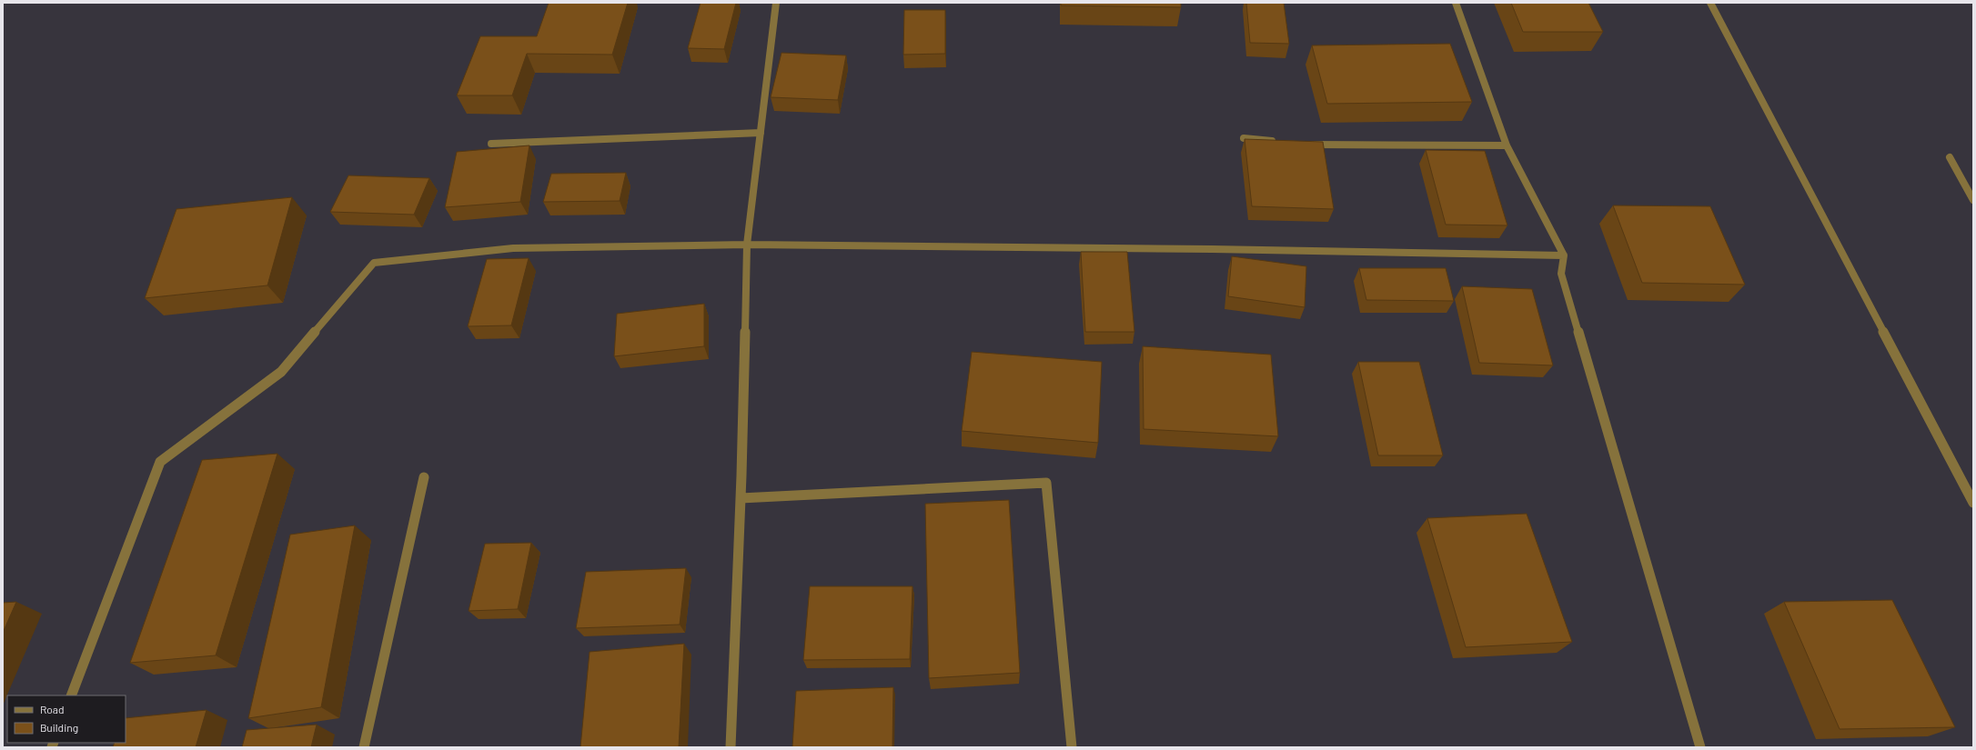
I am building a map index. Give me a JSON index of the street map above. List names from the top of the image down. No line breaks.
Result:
{"legend":["Road","Building"]}
